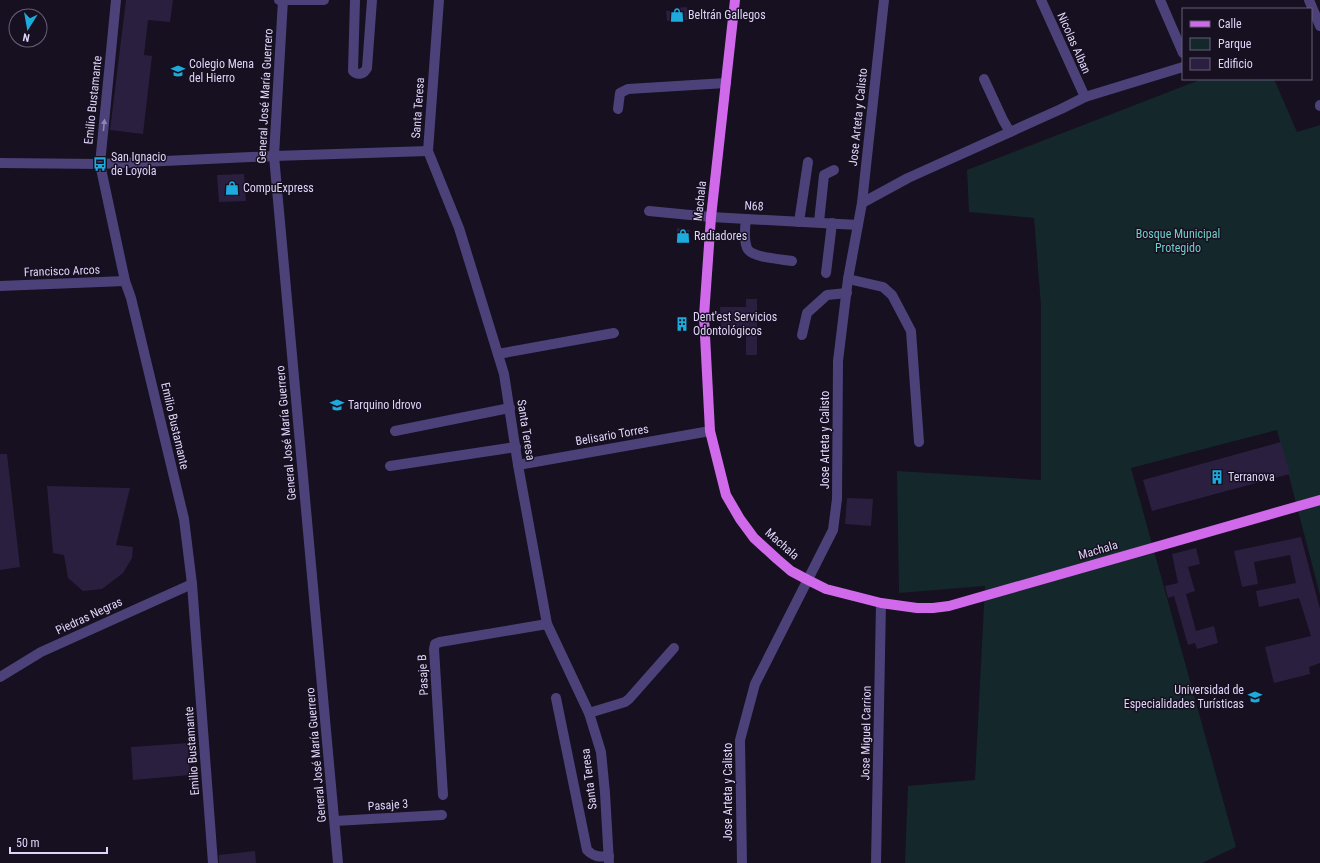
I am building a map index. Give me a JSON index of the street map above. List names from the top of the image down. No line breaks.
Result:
{"streets":{"main road":["Machala"],"street":["Nicolas Alban","General José María Guerrero","Emilio Bustamante","Santa Teresa","Jose Arteta y Calisto","N68","Francisco Arcos","Belisario Torres","Piedras Negras","Pasaje B","Jose Miguel Carrion","Pasaje 3"]},"crossings":[["General José María Guerrero","Pasaje 3"],["Emilio Bustamante","Francisco Arcos"],["Emilio Bustamante","Piedras Negras"],["Santa Teresa","Belisario Torres"],["Santa Teresa","Pasaje B"],["Jose Arteta y Calisto","Machala"],["Jose Arteta y Calisto","N68"],["Machala","N68"],["Machala","Belisario Torres"],["Machala","Jose Miguel Carrion"]],"parks":["Bosque Municipal Protegido"],"places":{"shop":["Beltrán Gallegos","CompuExpress","Radiadores"],"school or university":["Colegio Mena del Hierro","Tarquino Idrovo","Universidad de Especialidades Turísticas"],"bus stop":["San Ignacio de Loyola"],"building":["Dent'est Servicios Odontológicos","Terranova"]},"legend":["Calle","Parque","Edificio"],"scale_bar":"50 m","north":"bottom"}
